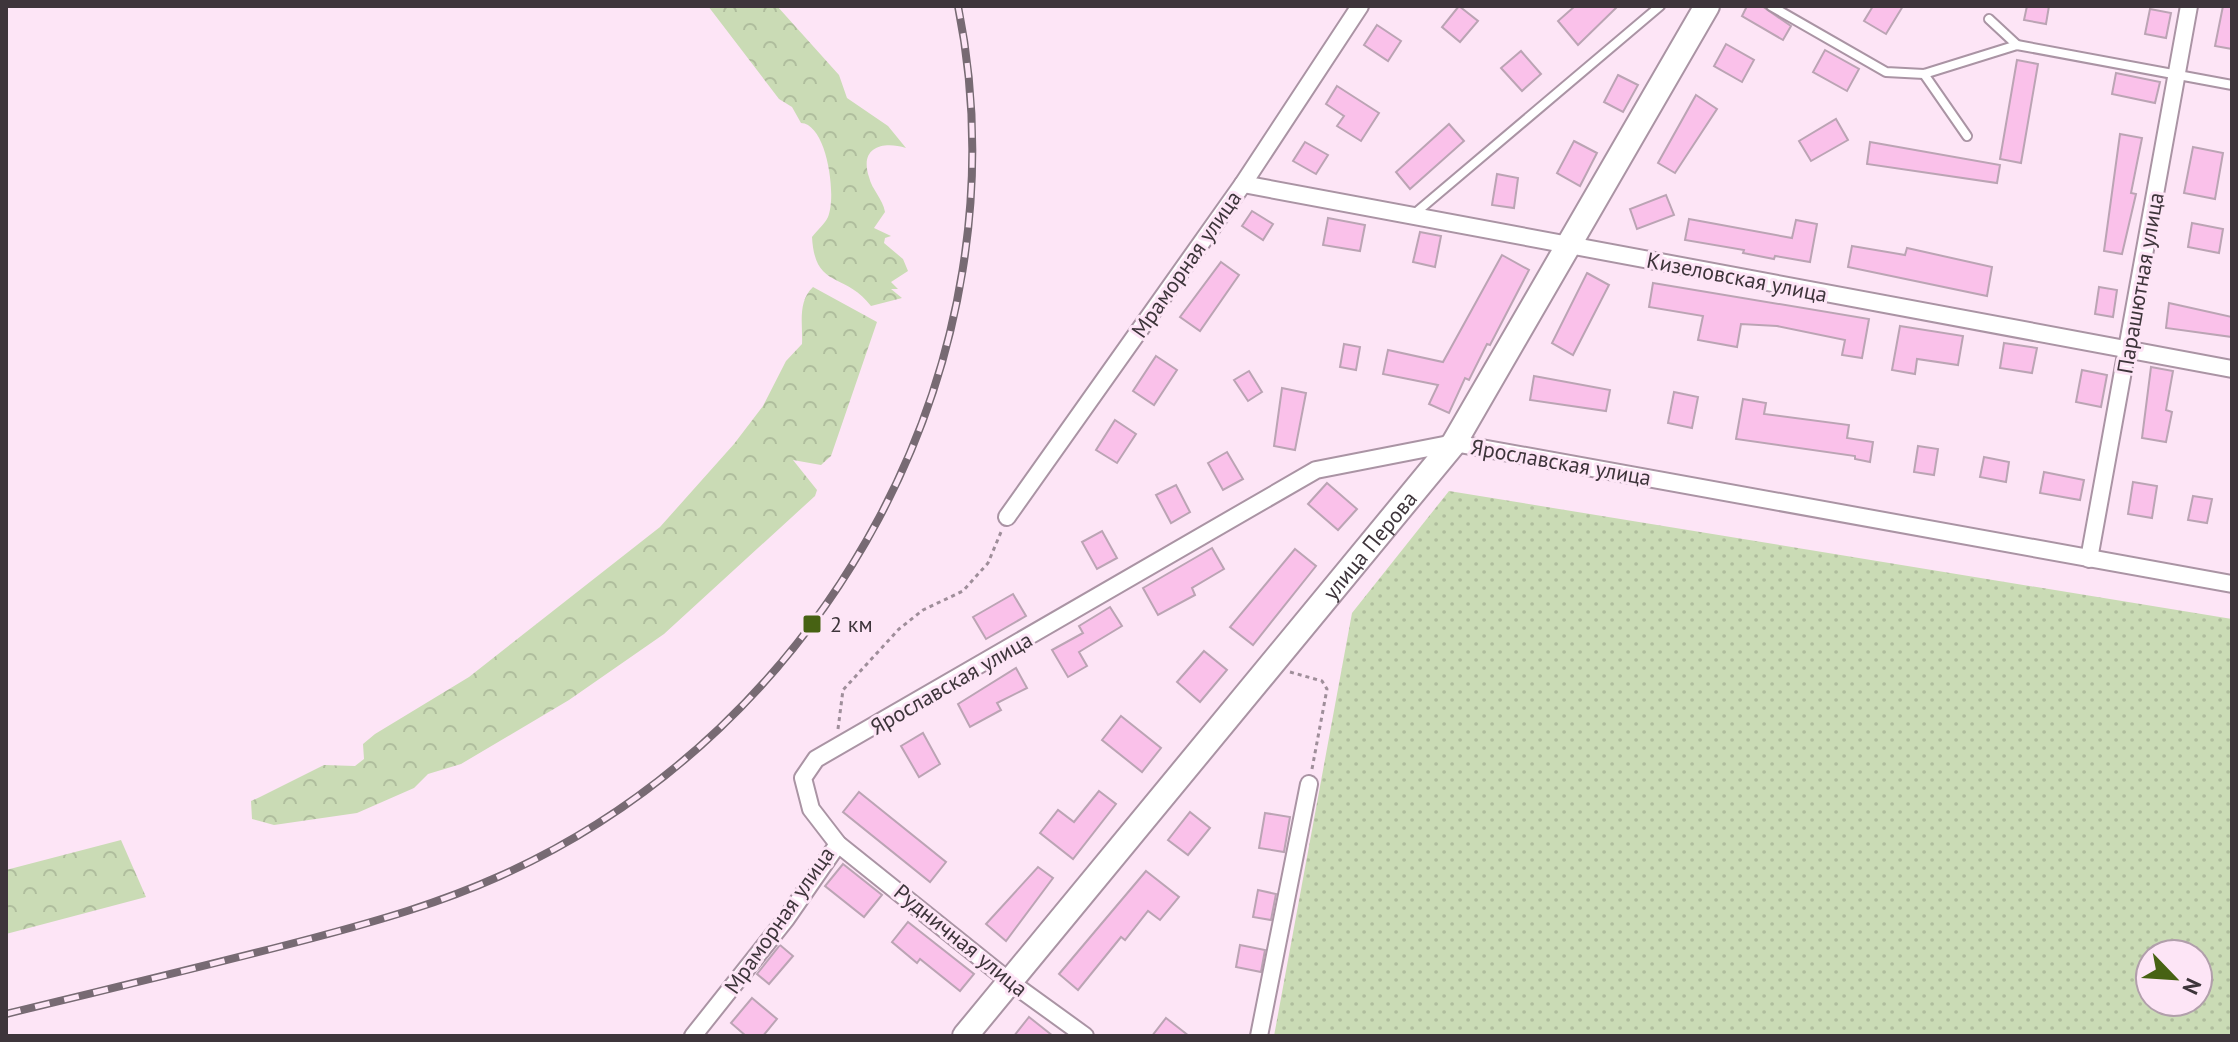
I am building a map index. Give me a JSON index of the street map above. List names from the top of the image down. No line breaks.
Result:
{"streets":{"main road":["улица Перова"],"street":["Мраморная улица","Кизеловская улица","Парашютная улица","Ярославская улица","Рудничная улица"]},"crossings":[["Мраморная улица","Кизеловская улица"],["Мраморная улица","Ярославская улица"],["Мраморная улица","Рудничная улица"],["Кизеловская улица","Парашютная улица"],["Кизеловская улица","улица Перова"],["Парашютная улица","Ярославская улица"],["Ярославская улица","улица Перова"],["улица Перова","Рудничная улица"]],"places":{"transit":["2 км"]},"north":"bottom right"}
